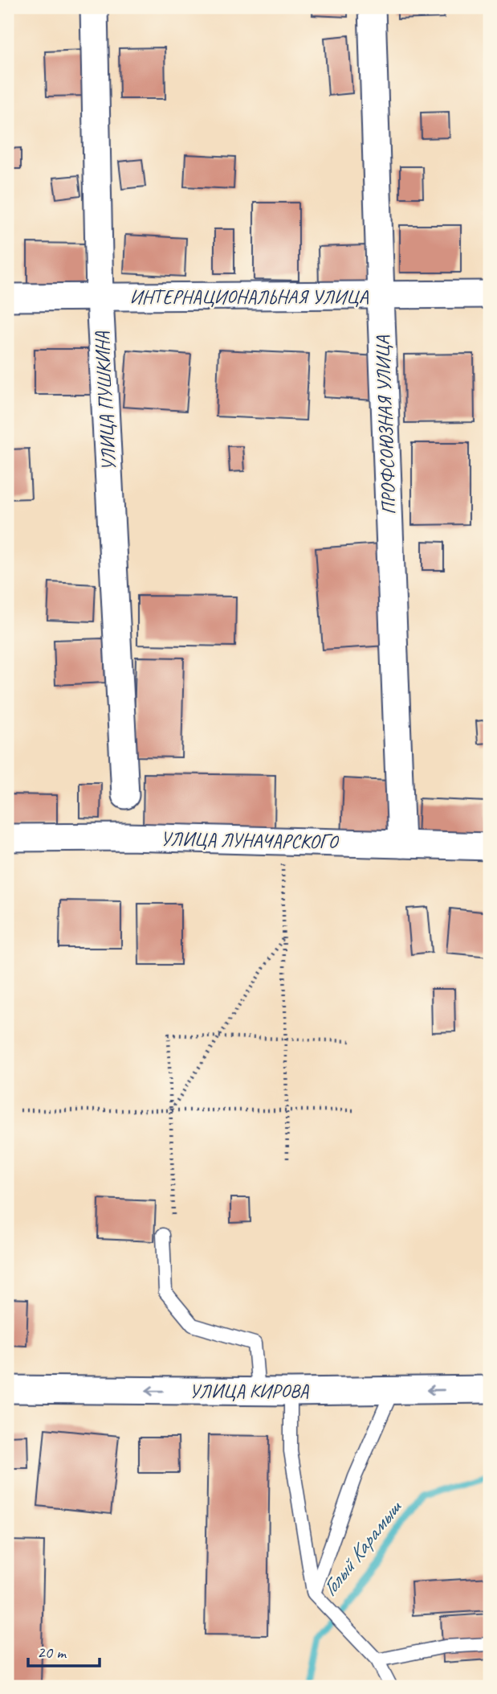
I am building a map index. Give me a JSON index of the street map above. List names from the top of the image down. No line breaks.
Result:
{"streets":{"street":["ИНТЕРНАЦИОНАЛЬНАЯ УЛИЦА","УЛИЦА ПУШКИНА","ПРОФСОЮЗНАЯ УЛИЦА","УЛИЦА ЛУНАЧАРСКОГО","УЛИЦА КИРОВА"]},"crossings":[["ИНТЕРНАЦИОНАЛЬНАЯ УЛИЦА","УЛИЦА ПУШКИНА"],["ИНТЕРНАЦИОНАЛЬНАЯ УЛИЦА","ПРОФСОЮЗНАЯ УЛИЦА"],["ПРОФСОЮЗНАЯ УЛИЦА","УЛИЦА ЛУНАЧАРСКОГО"]],"one_way":["УЛИЦА КИРОВА"],"water":["Голый Карамыш"],"scale_bar":"20 m"}
